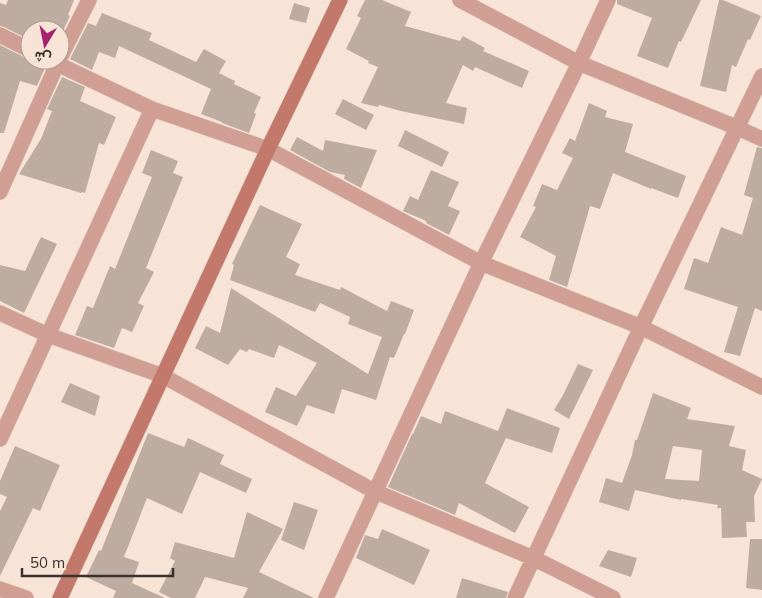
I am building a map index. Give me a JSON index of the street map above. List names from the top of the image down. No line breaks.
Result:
{"scale_bar":"50 m","north":"bottom"}
